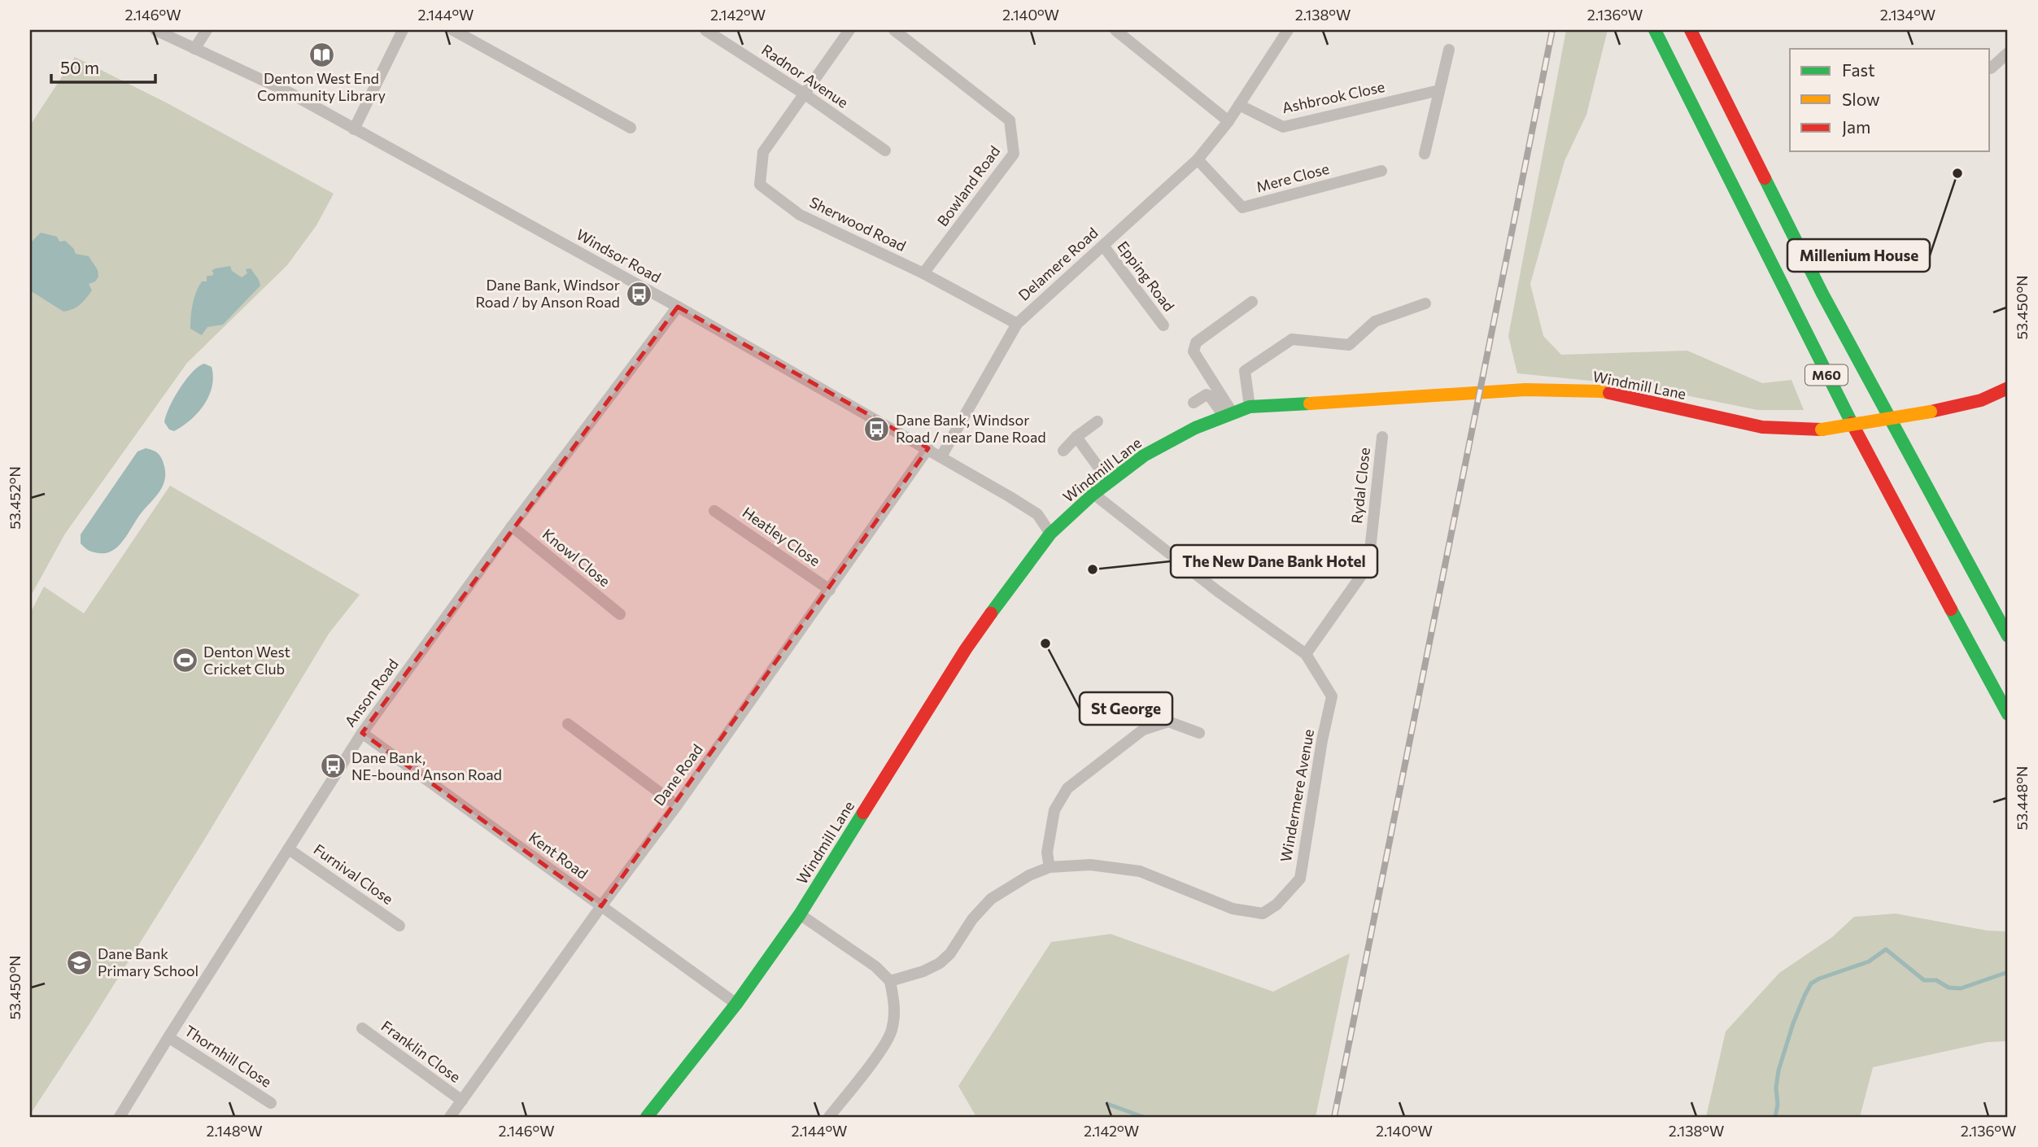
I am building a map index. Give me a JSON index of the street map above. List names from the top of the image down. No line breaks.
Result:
{"streets":{"main road":["M60","Windmill Lane"],"street":["Radnor Avenue","Ashbrook Close","Mere Close","Bowland Road","Sherwood Road","Windsor Road","Delamere Road","Epping Road","Rydal Close","Heatley Close","Knowl Close","Anson Road","Dane Road","Windermere Avenue","Kent Road","Furnival Close","Franklin Close","Thornhill Close"]},"crossings":[["Radnor Avenue","Sherwood Road"],["Ashbrook Close","Delamere Road"],["Mere Close","Delamere Road"],["Bowland Road","Sherwood Road"],["Sherwood Road","Delamere Road"],["Windsor Road","Delamere Road"],["Windsor Road","Windmill Lane"],["Windsor Road","Anson Road"],["Windsor Road","Dane Road"],["Delamere Road","Epping Road"],["Windmill Lane","Windermere Avenue"],["Windmill Lane","Kent Road"],["Rydal Close","Windermere Avenue"],["Heatley Close","Dane Road"],["Knowl Close","Anson Road"],["Anson Road","Kent Road"],["Anson Road","Furnival Close"],["Anson Road","Thornhill Close"],["Dane Road","Kent Road"],["Dane Road","Franklin Close"]],"places":{"library":["Denton West End Community Library"],"other":["Millenium House","The New Dane Bank Hotel","St George"],"bus stop":["Dane Bank, Windsor Road / by Anson Road","Dane Bank, Windsor Road / near Dane Road","Dane Bank, NE-bound Anson Road"],"sports":["Denton West Cricket Club"],"school or university":["Dane Bank Primary School"]},"legend":["Fast","Slow","Jam"],"scale_bar":"50 m","coordinates":["2.146°W","2.144°W","2.142°W","2.140°W","2.138°W","2.136°W","2.134°W","53.450°N","53.452°N","53.448°N","2.148°W"]}
